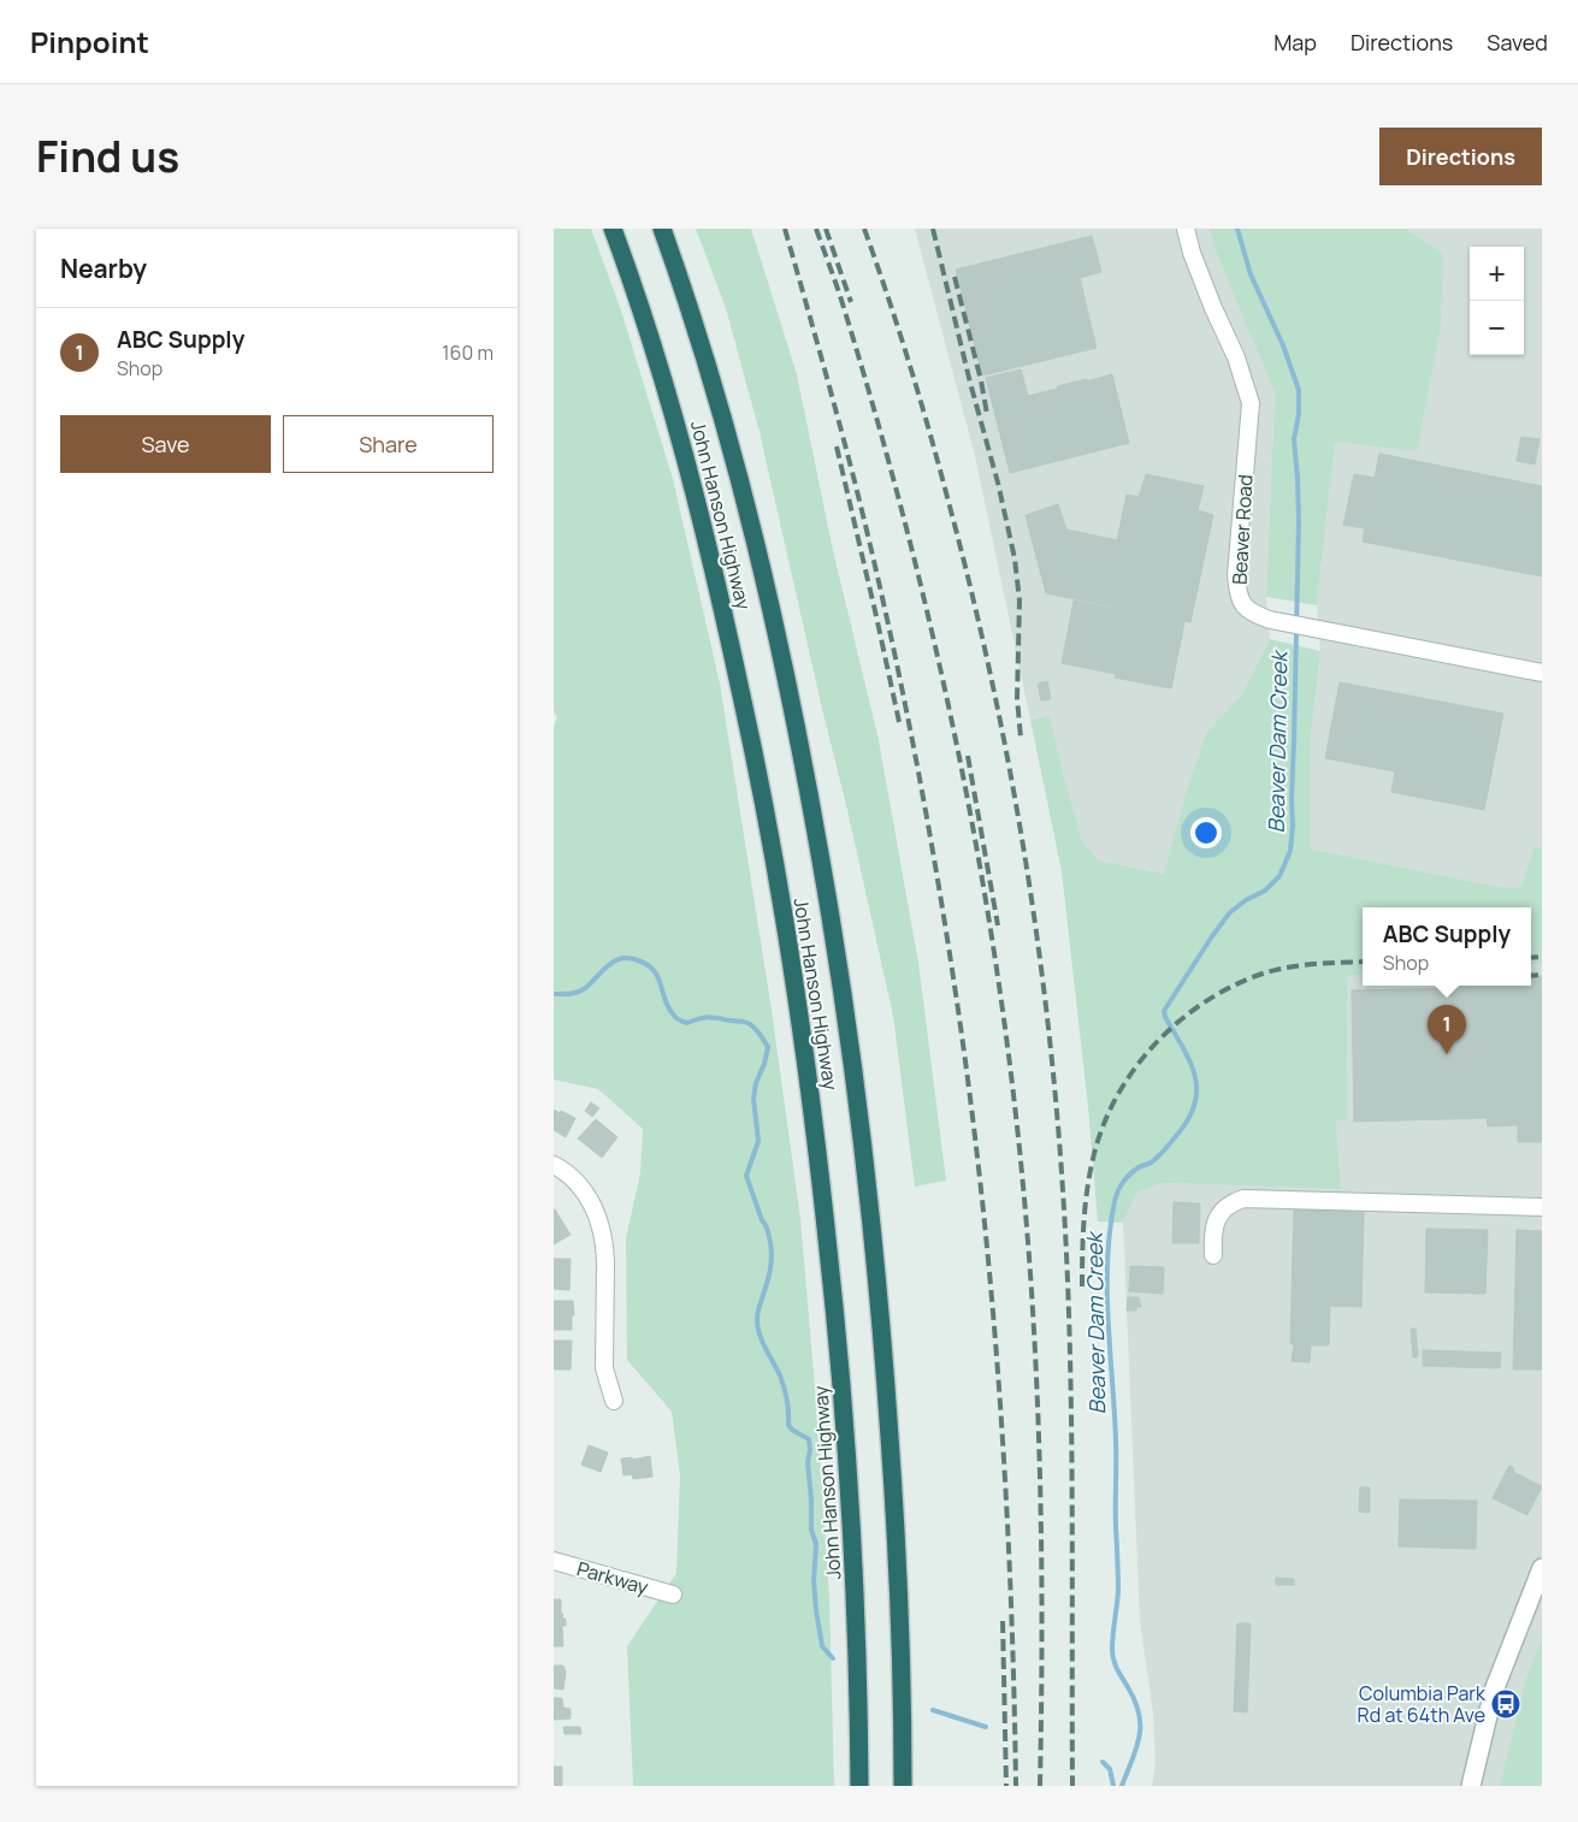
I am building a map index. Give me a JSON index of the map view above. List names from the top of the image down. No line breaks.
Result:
{"streets":{"highway":["John Hanson Highway"],"street":["Beaver Road","Parkway"]},"water":["Beaver Dam Creek"],"places":{"bus stop":["Columbia Park Rd at 64th Ave"]},"page":{"header":"Pinpoint","nav":["Map","Directions","Saved"],"title":"Find us","buttons":["Directions",["Save","Share"]],"heading":"Nearby","map_buttons":["+","−"],"list":[{"mark":"1","name":"ABC Supply","note":"Shop","value":"160 m"}],"popup":["ABC Supply","Shop"],"pins":"1"}}
